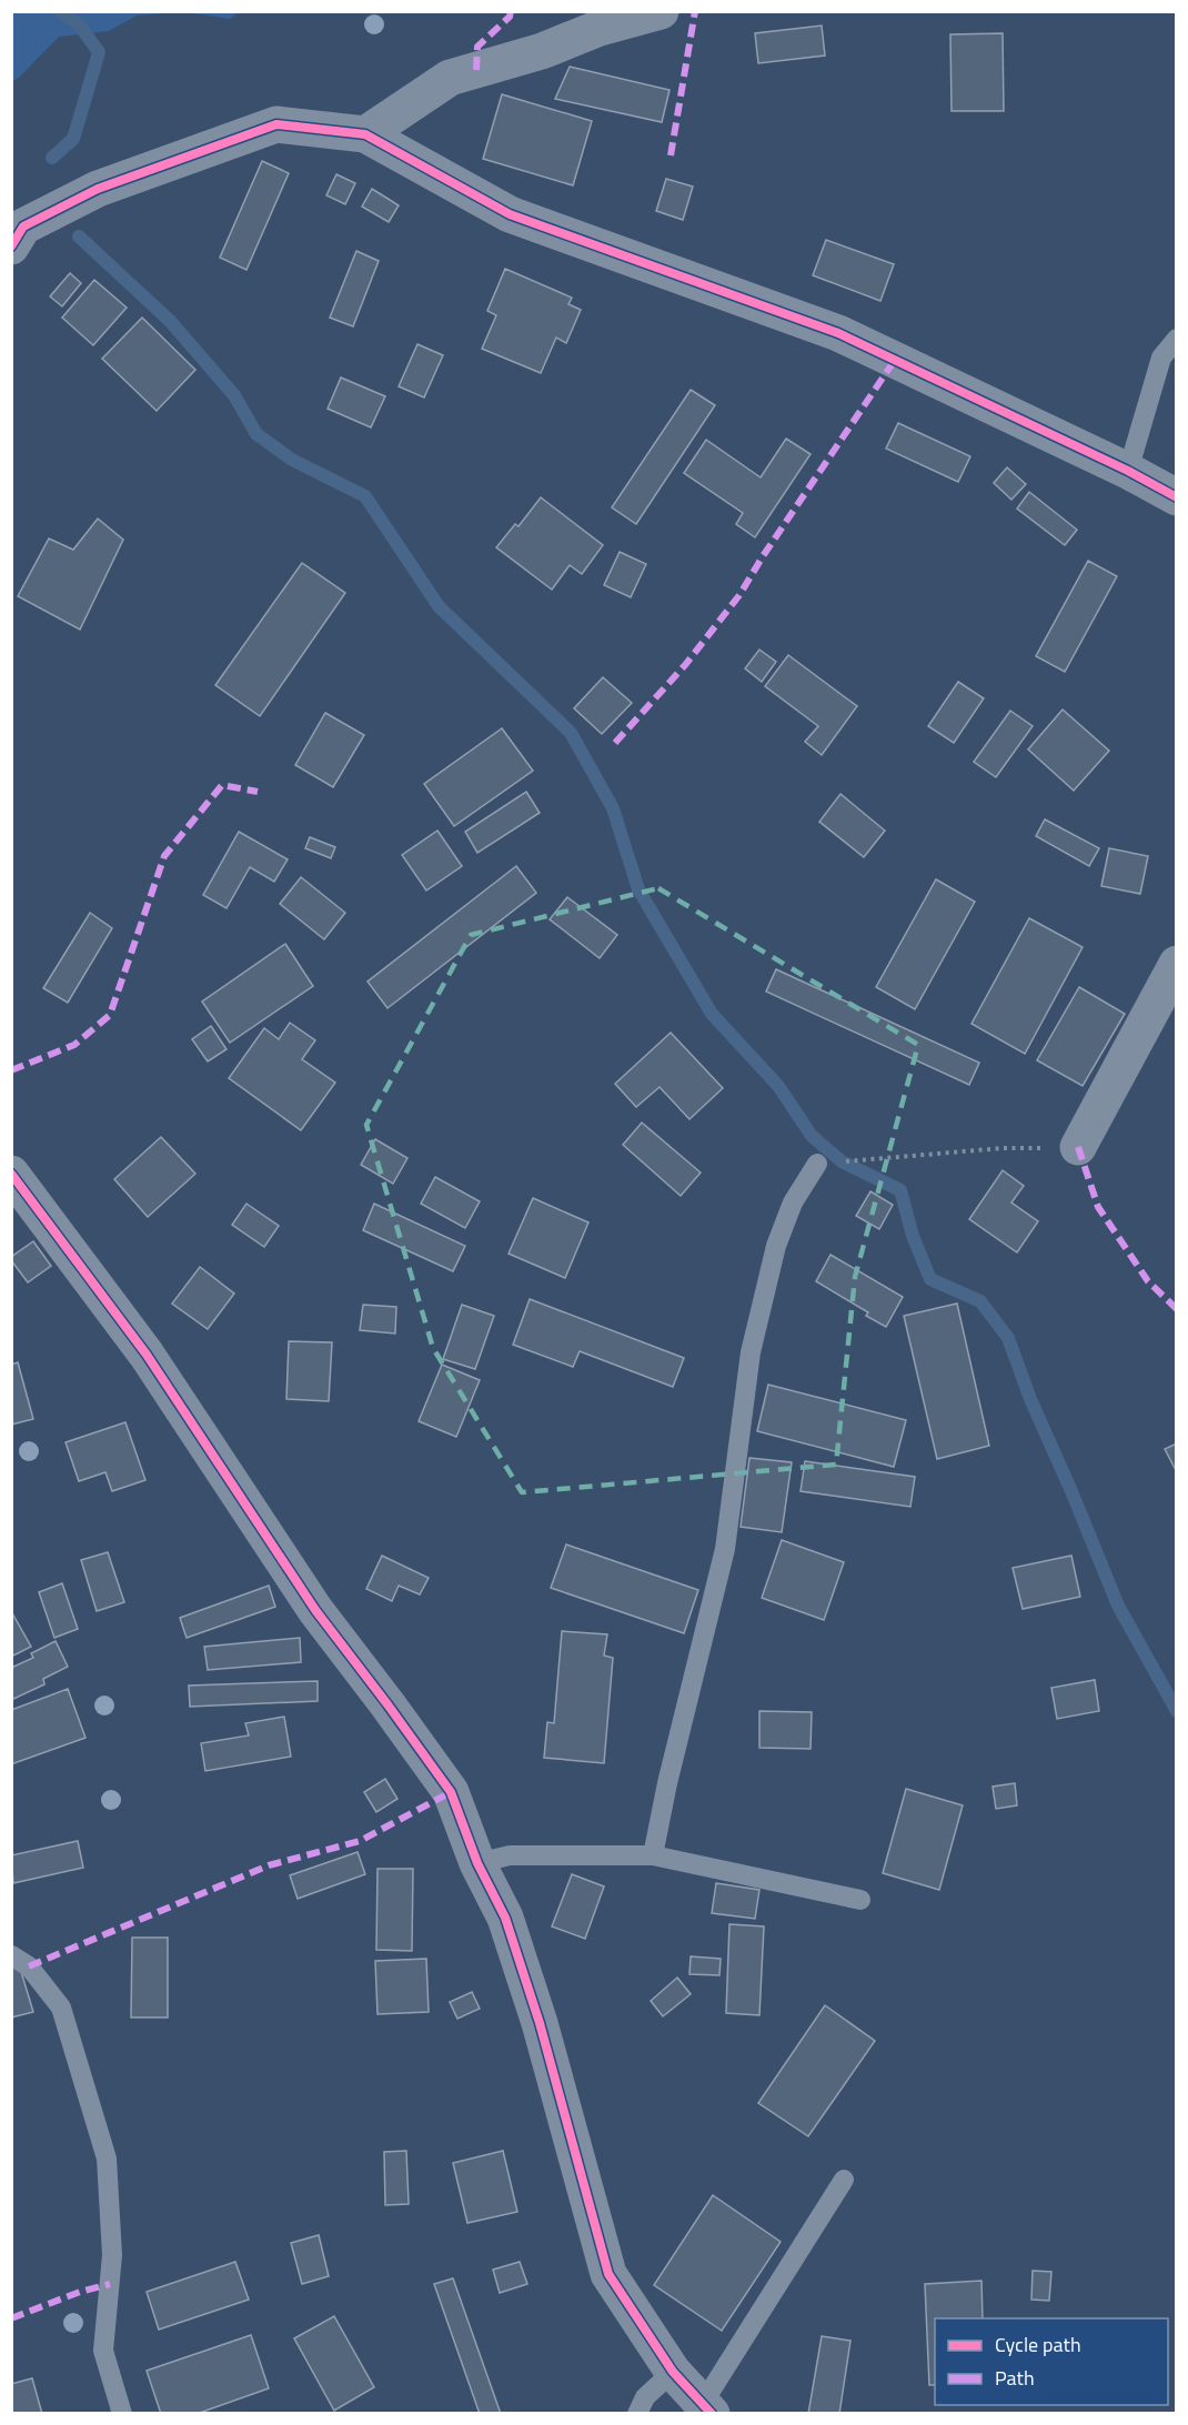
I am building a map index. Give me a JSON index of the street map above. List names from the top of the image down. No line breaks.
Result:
{"legend":["Cycle path","Path"]}
